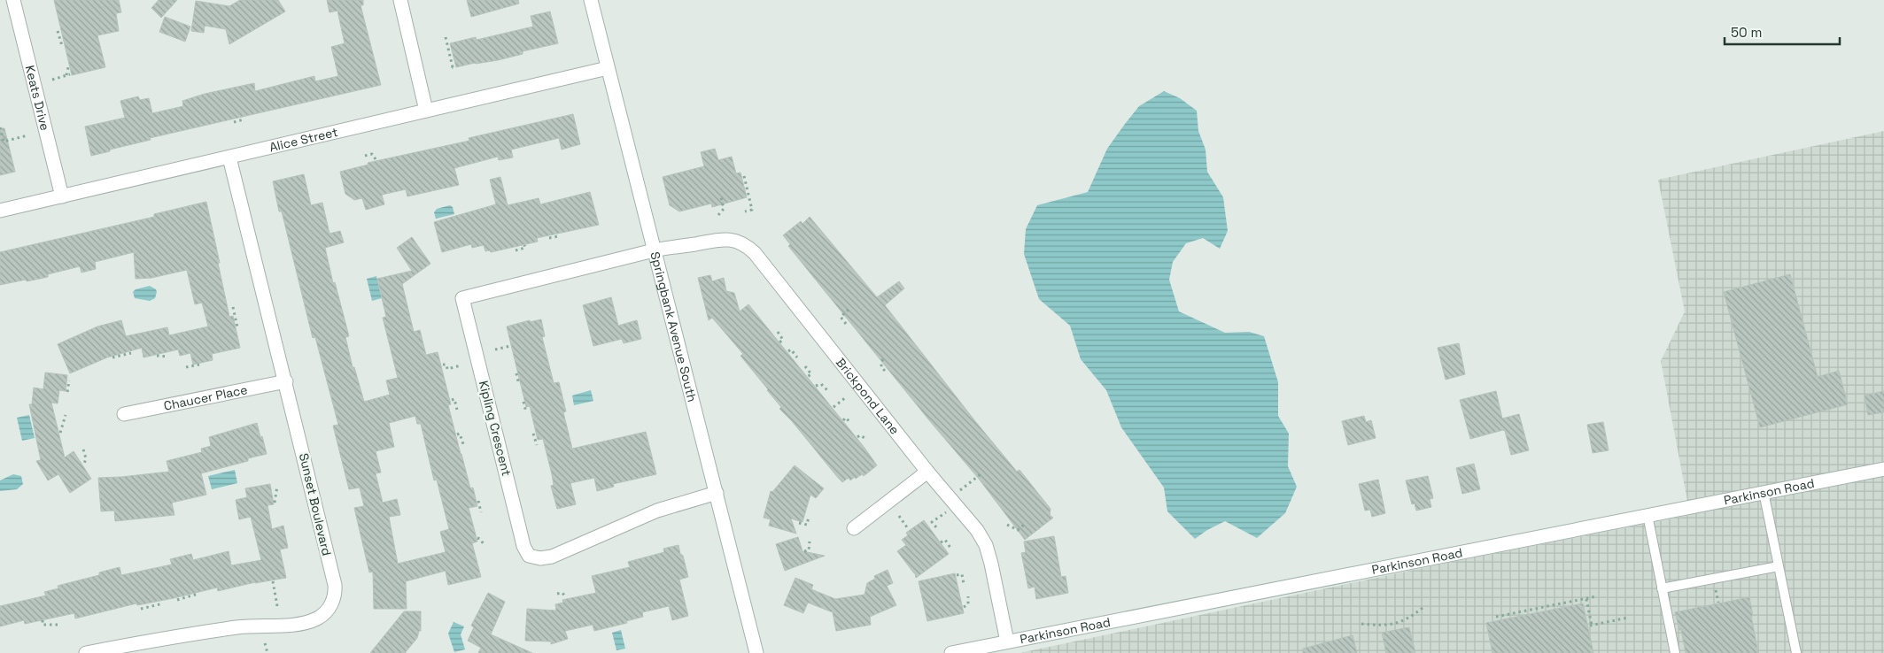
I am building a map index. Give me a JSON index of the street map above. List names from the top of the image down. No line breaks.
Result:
{"streets":{"street":["Keats Drive","Alice Street","Springbank Avenue South","Brickpond Lane","Chaucer Place","Kipling Crescent","Parkinson Road","Sunset Boulevard"]},"crossings":[["Keats Drive","Alice Street"],["Alice Street","Springbank Avenue South"],["Alice Street","Sunset Boulevard"],["Springbank Avenue South","Brickpond Lane"],["Springbank Avenue South","Kipling Crescent"],["Brickpond Lane","Kipling Crescent"],["Brickpond Lane","Parkinson Road"],["Chaucer Place","Sunset Boulevard"]],"scale_bar":"50 m"}
